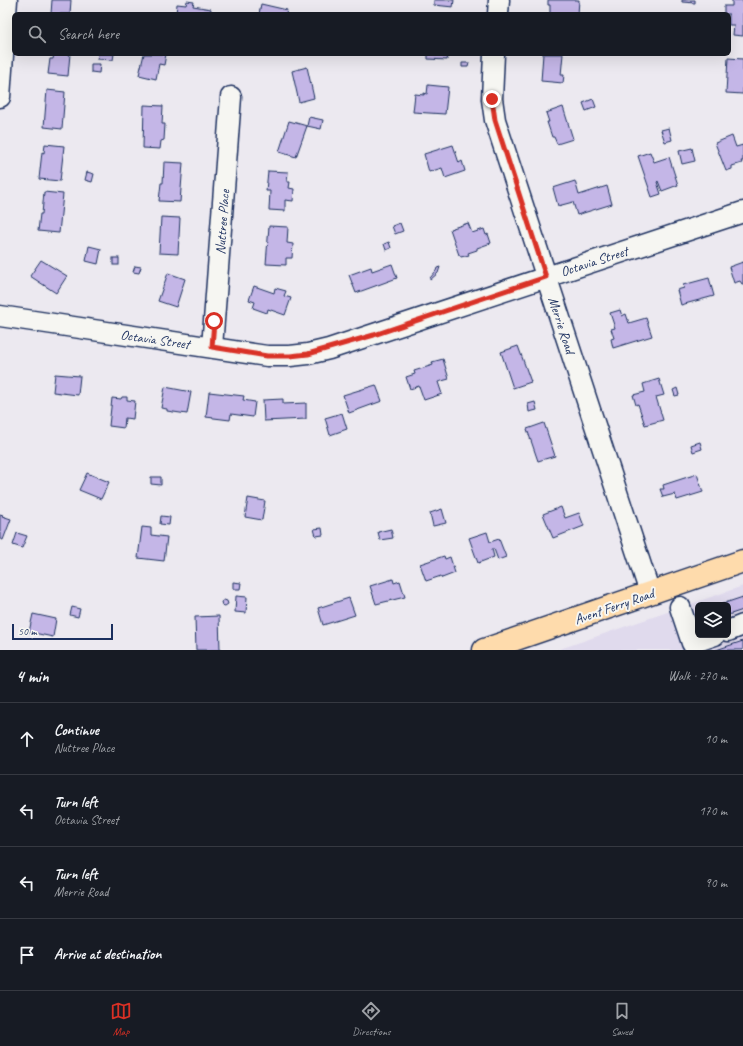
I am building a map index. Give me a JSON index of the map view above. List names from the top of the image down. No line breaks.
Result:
{"streets":{"main road":["Avent Ferry Road"],"street":["Nuttree Place","Octavia Street","Merrie Road"]},"crossings":[["Nuttree Place","Octavia Street"],["Octavia Street","Merrie Road"],["Merrie Road","Avent Ferry Road"]],"scale_bar":"50 m","page":{"search":"Search here","scale":"50 m","heading":["4 min","Walk · 270 m"],"list":[["Continue","Nuttree Place","10 m"],["Turn left","Octavia Street","170 m"],["Turn left","Merrie Road","90 m"],"Arrive at destination"],"nav":["Map","Directions","Saved"]}}
